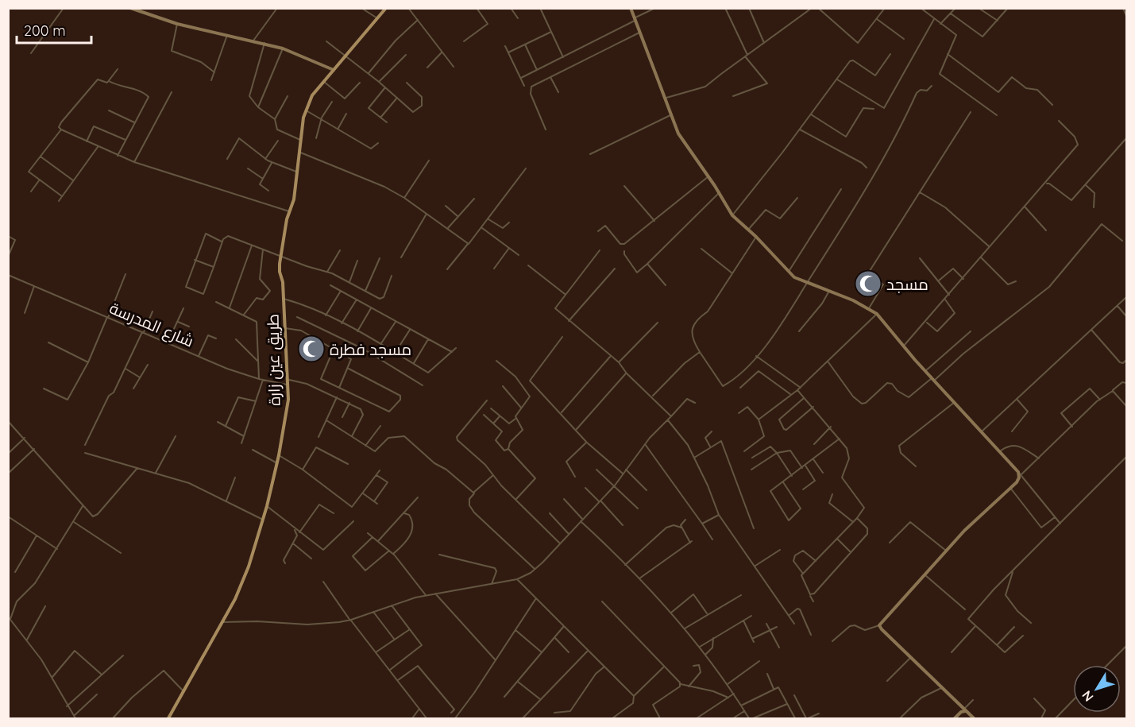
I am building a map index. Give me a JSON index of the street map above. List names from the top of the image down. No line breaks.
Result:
{"streets":{"main road":["طريق عين زارة"],"street":["شارع المدرسة"]},"crossings":[["شارع المدرسة","طريق عين زارة"]],"places":{"mosque":["مسجد","مسجد فطرة"]},"scale_bar":"200 m","north":"bottom left"}
